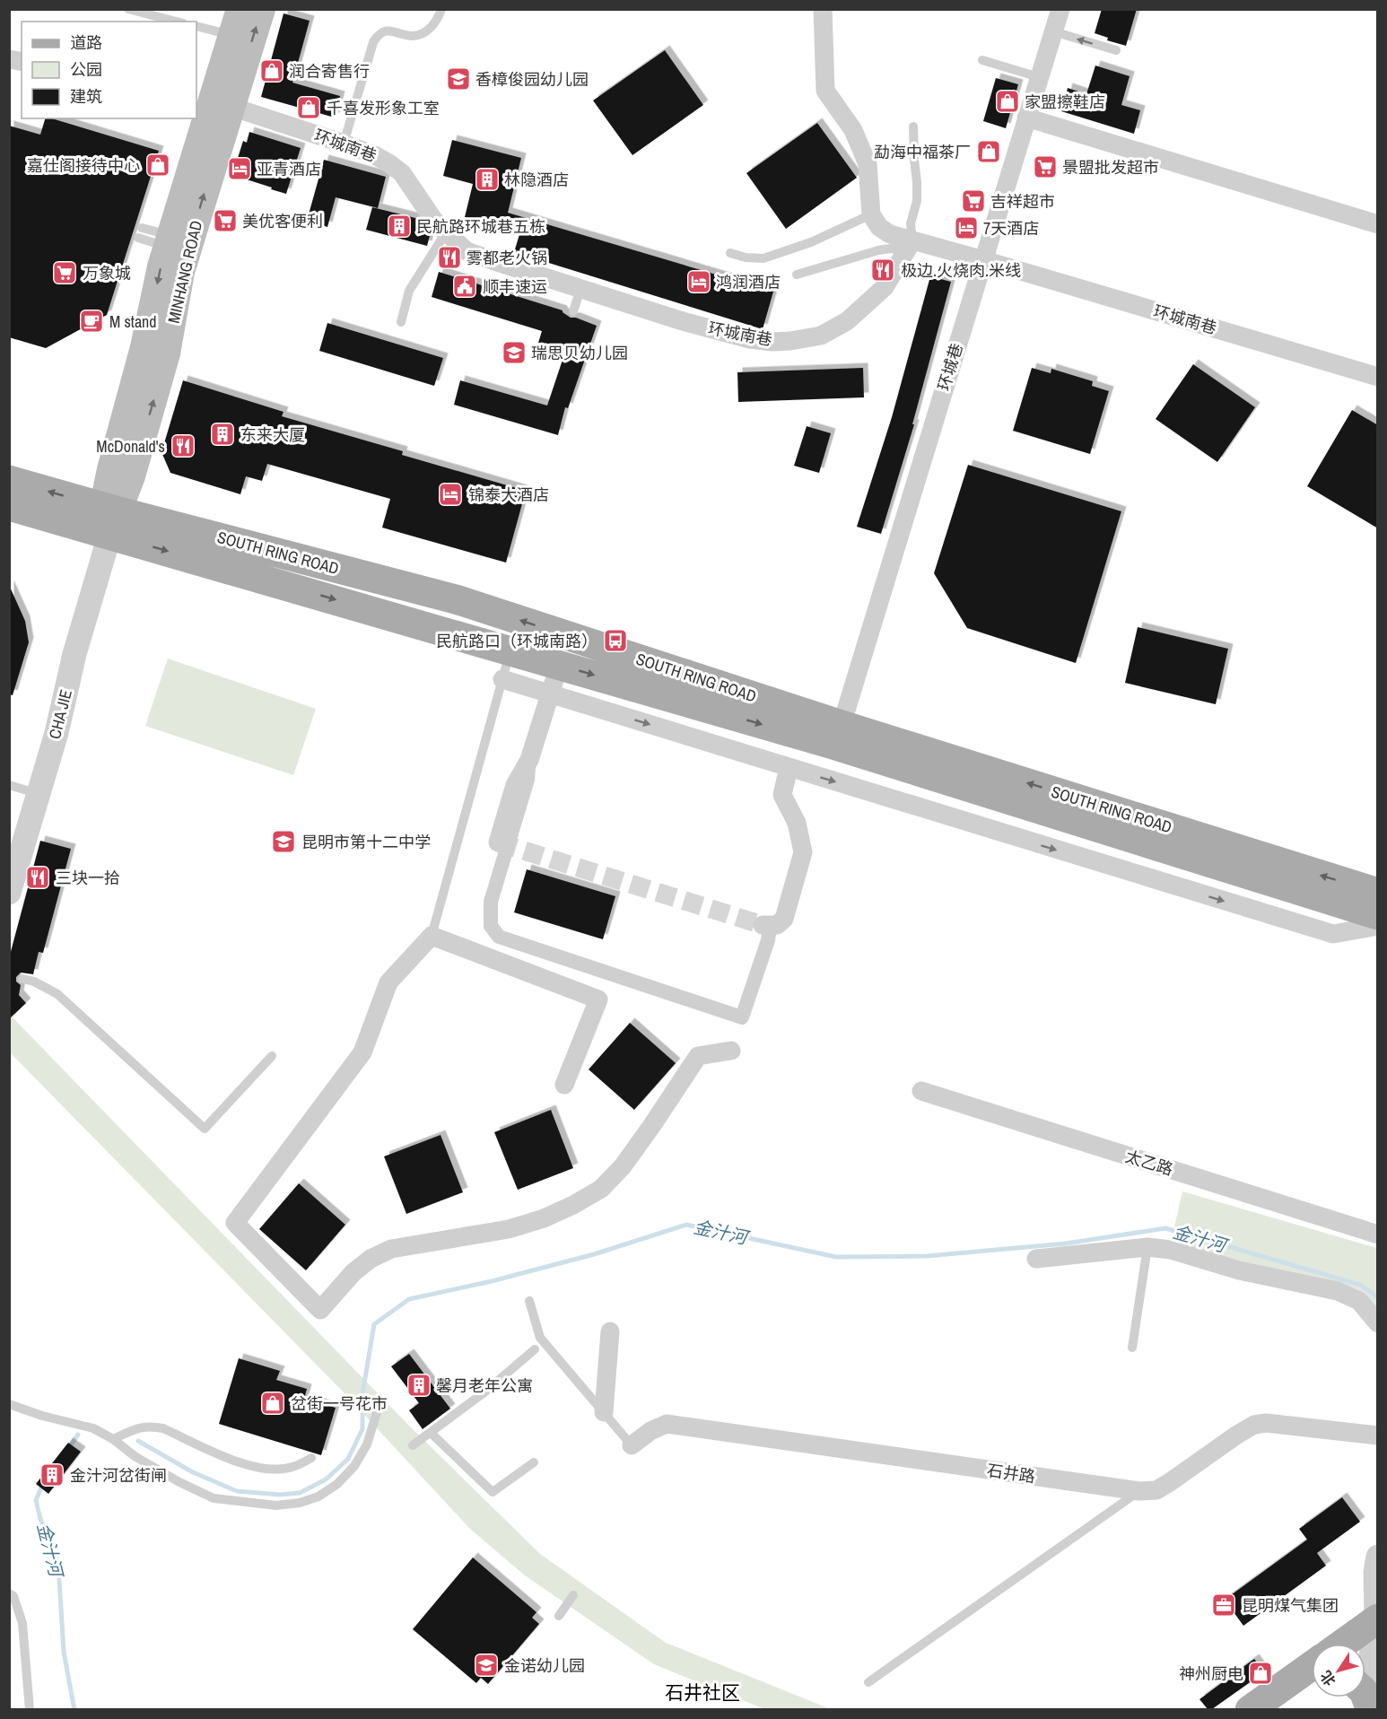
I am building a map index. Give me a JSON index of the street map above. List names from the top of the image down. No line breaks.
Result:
{"streets":{"main road":["MINHANG ROAD","SOUTH RING ROAD"],"street":["环城南巷","环城巷","CHA JIE","太乙路","石井路"]},"crossings":[["环城南巷","MINHANG ROAD"],["环城南巷","环城巷"],["MINHANG ROAD","SOUTH RING ROAD"],["MINHANG ROAD","CHA JIE"],["环城巷","SOUTH RING ROAD"],["SOUTH RING ROAD","CHA JIE"]],"districts":["石井社区"],"water":["金汁河"],"places":{"shop":["润合寄售行","家盟擦鞋店","千喜发形象工室","勐海中福茶厂","嘉仕阁接待中心","岔街一号花市","神州厨电"],"school or university":["香樟俊园幼儿园","瑞思贝幼儿园","昆明市第十二中学","金诺幼儿园"],"supermarket":["景盟批发超市","吉祥超市","美优客便利","万象城"],"hotel":["亚青酒店","7天酒店","鸿润酒店","锦泰大酒店"],"building":["林隐酒店","民航路环城巷五栋","东来大厦","馨月老年公寓","金汁河岔街闸"],"restaurant":["雾都老火锅","极边.火烧肉.米线","McDonald's","三块一拾"],"public building":["顺丰速运"],"cafe":["M stand"],"bus stop":["民航路口（环城南路）"],"office":["昆明煤气集团"]},"legend":["道路","公园","建筑"],"north":"bottom left"}
